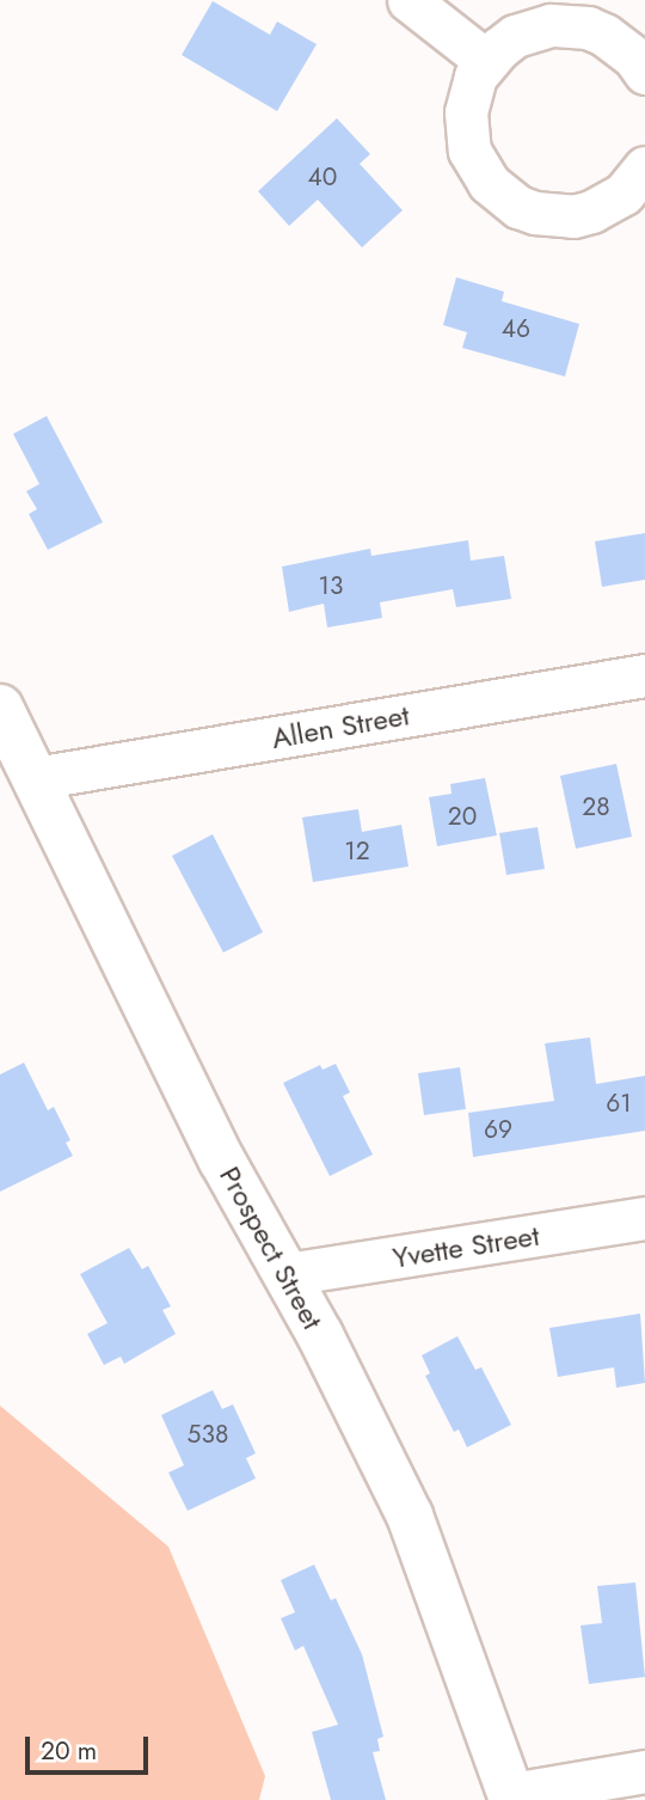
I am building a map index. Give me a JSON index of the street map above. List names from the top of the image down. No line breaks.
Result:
{"streets":{"main road":["Prospect Street"],"street":["Allen Street","Yvette Street"]},"crossings":[["Allen Street","Prospect Street"],["Yvette Street","Prospect Street"]],"house_numbers":["40","46","13","28","20","12","61","69","538"],"scale_bar":"20 m"}
